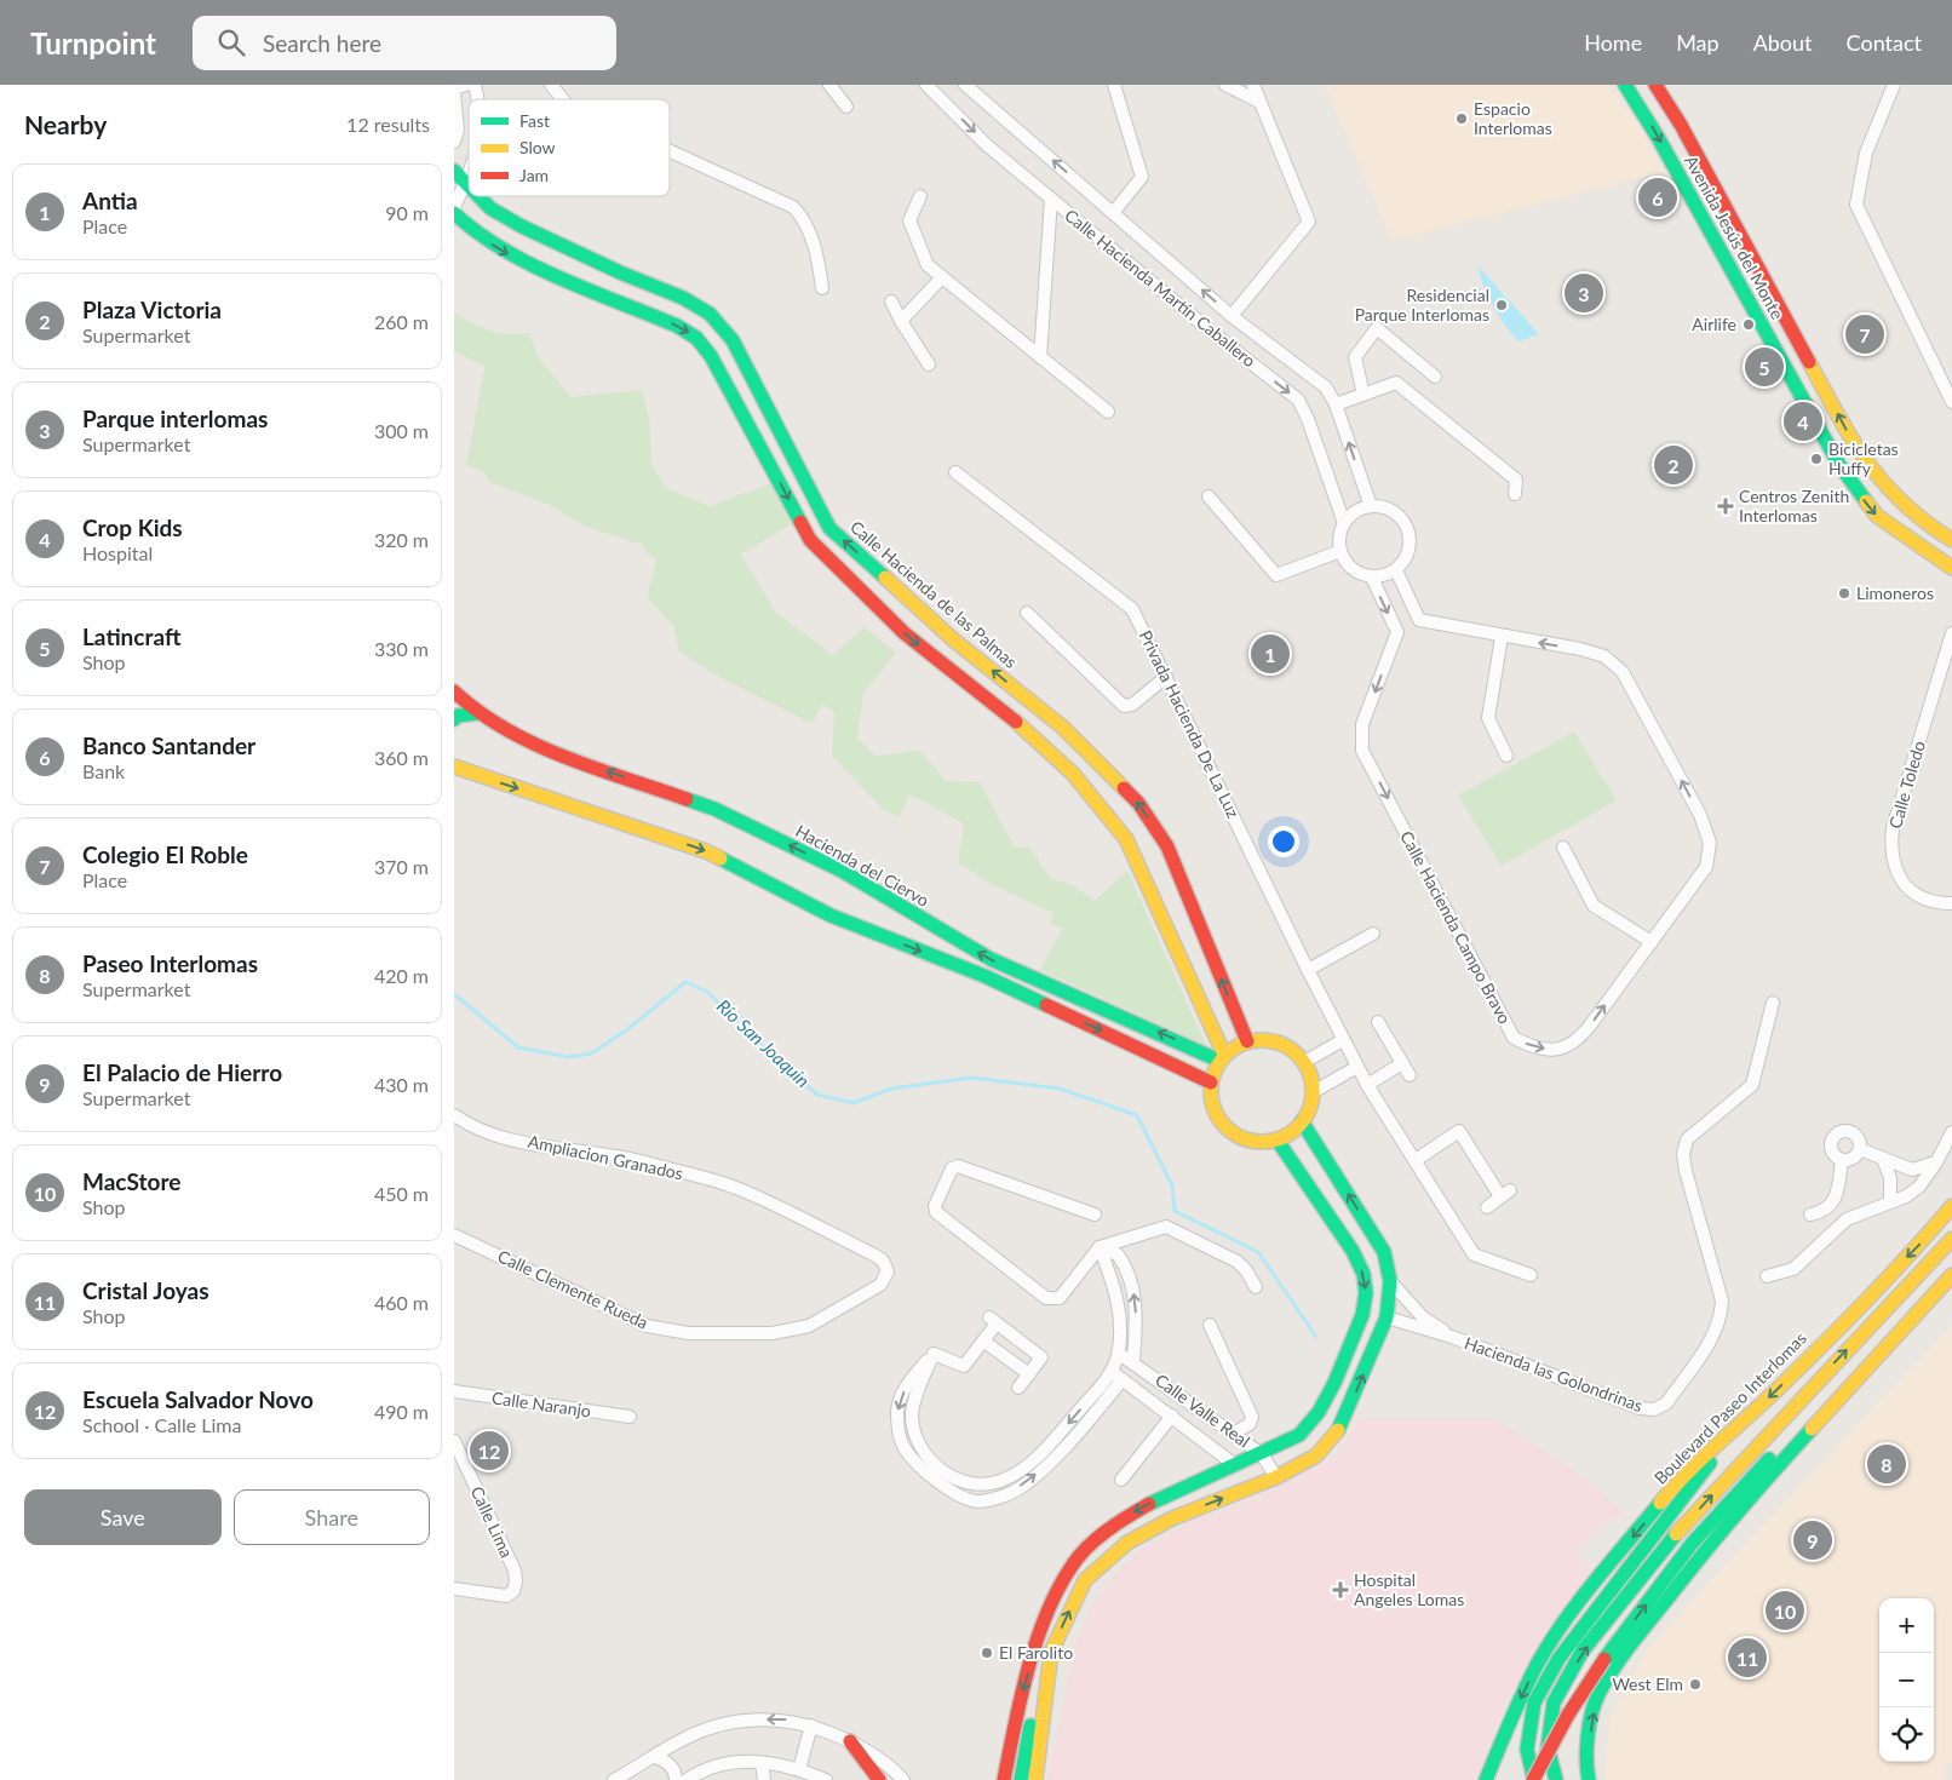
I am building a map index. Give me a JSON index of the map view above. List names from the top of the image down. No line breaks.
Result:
{"streets":{"main road":["Avenida Jesús del Monte","Calle Hacienda de las Palmas","Hacienda del Ciervo","Boulevard Paseo Interlomas"],"street":["Calle Hacienda Martín Caballero","Privada Hacienda De La Luz","Calle Toledo","Calle Hacienda Campo Bravo","Ampliacion Granados","Calle Clemente Rueda","Hacienda las Golondrinas","Calle Naranjo","Calle Valle Real","Calle Lima"]},"crossings":[["Calle Hacienda Martín Caballero","Calle Hacienda Campo Bravo"],["Calle Hacienda de las Palmas","Hacienda del Ciervo"],["Ampliacion Granados","Calle Clemente Rueda"]],"water":["Río San Joaquín"],"places":{"other":["Espacio Interlomas","Residencial Parque Interlomas","Airlife","Bicicletas Huffy","Limoneros","El Farolito","West Elm"],"health":["Centros Zenith Interlomas","Hospital Angeles Lomas"]},"legend":["Fast","Slow","Jam"],"page":{"header":"Turnpoint","search":"Search here","nav":["Home","Map","About","Contact"],"heading":["Nearby","12 results"],"list":[{"mark":"1","name":"Antia","note":"Place","value":"90 m"},{"mark":"2","name":"Plaza Victoria","note":"Supermarket","value":"260 m"},{"mark":"3","name":"Parque interlomas","note":"Supermarket","value":"300 m"},{"mark":"4","name":"Crop Kids","note":"Hospital","value":"320 m"},{"mark":"5","name":"Latincraft","note":"Shop","value":"330 m"},{"mark":"6","name":"Banco Santander","note":"Bank","value":"360 m"},{"mark":"7","name":"Colegio El Roble","note":"Place","value":"370 m"},{"mark":"8","name":"Paseo Interlomas","note":"Supermarket","value":"420 m"},{"mark":"9","name":"El Palacio de Hierro","note":"Supermarket","value":"430 m"},{"mark":"10","name":"MacStore","note":"Shop","value":"450 m"},{"mark":"11","name":"Cristal Joyas","note":"Shop","value":"460 m"},{"mark":"12","name":"Escuela Salvador Novo","note":"School · Calle Lima","value":"490 m"}],"pins":["6","3","7","5","4","2","1","12","8","9","10","11"],"buttons":["Save","Share"],"map_buttons":["+","−"]}}
